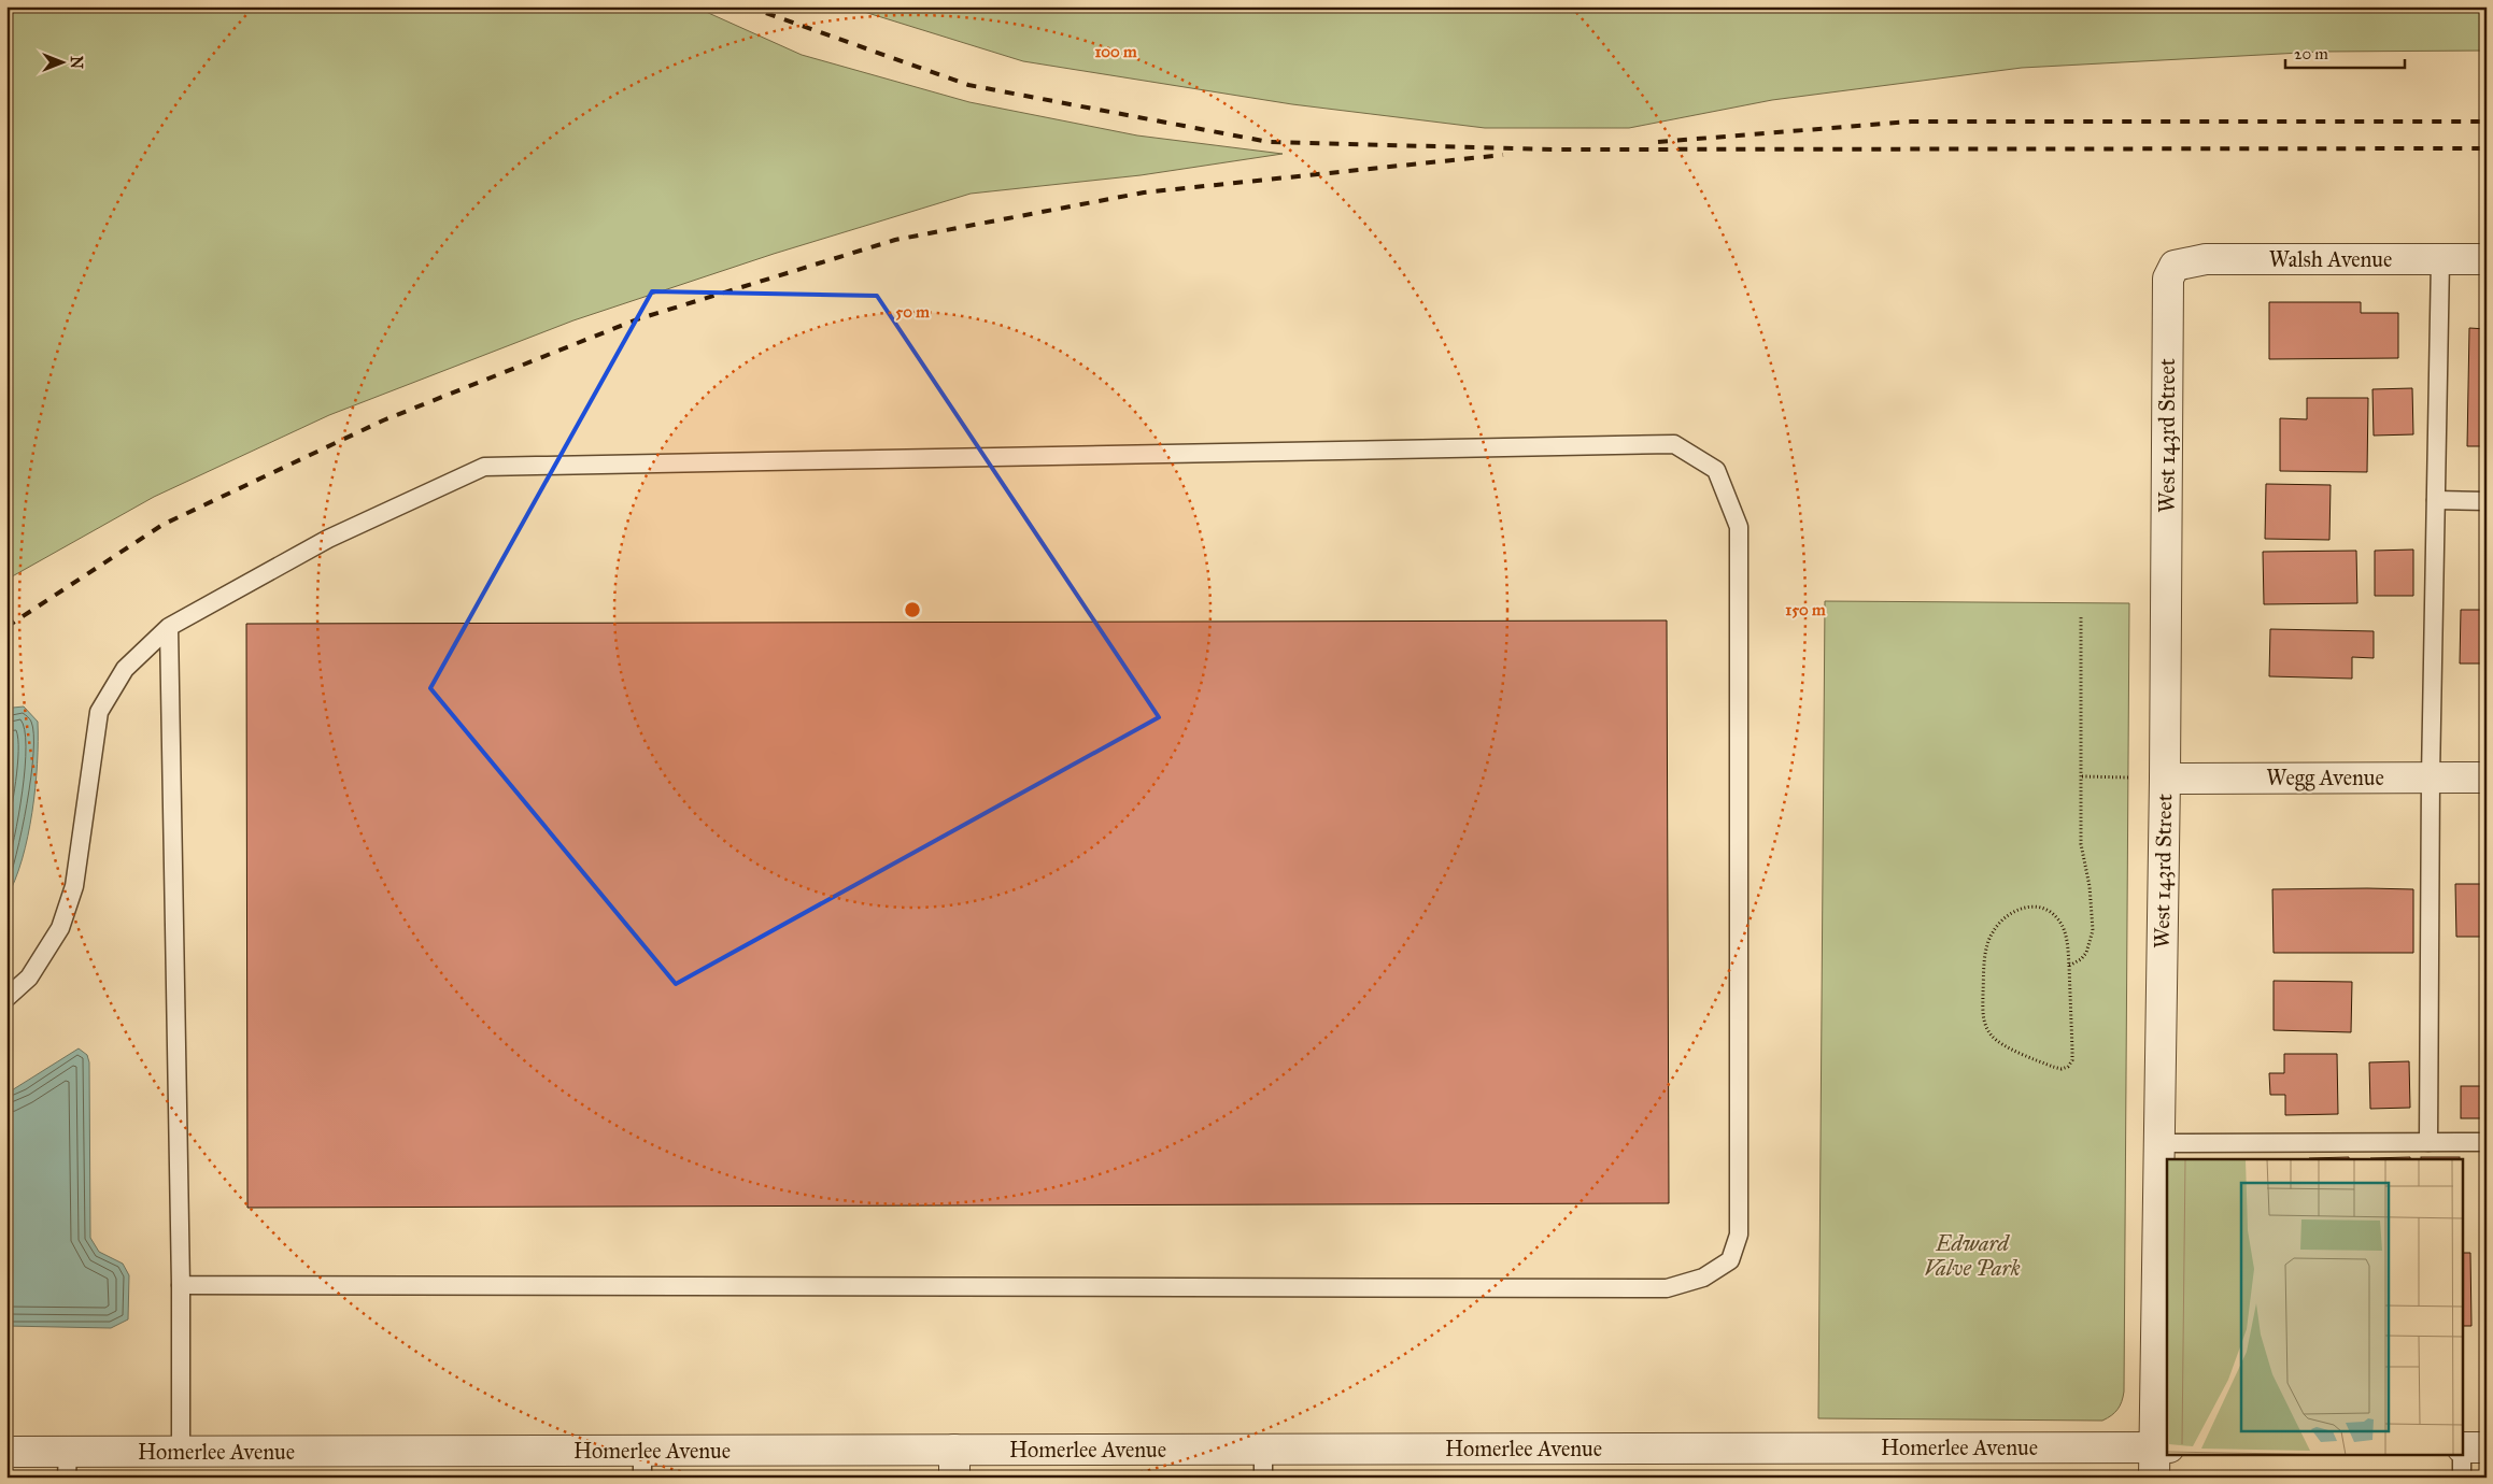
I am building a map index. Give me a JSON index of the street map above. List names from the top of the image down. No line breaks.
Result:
{"streets":{"street":["Walsh Avenue","West 143rd Street","Wegg Avenue","Homerlee Avenue"]},"crossings":[["Walsh Avenue","West 143rd Street"],["West 143rd Street","Wegg Avenue"],["West 143rd Street","Homerlee Avenue"]],"parks":["Edward Valve Park"],"scale_bar":"20 m","north":"right","rings":["100 m","50 m","150 m"]}
